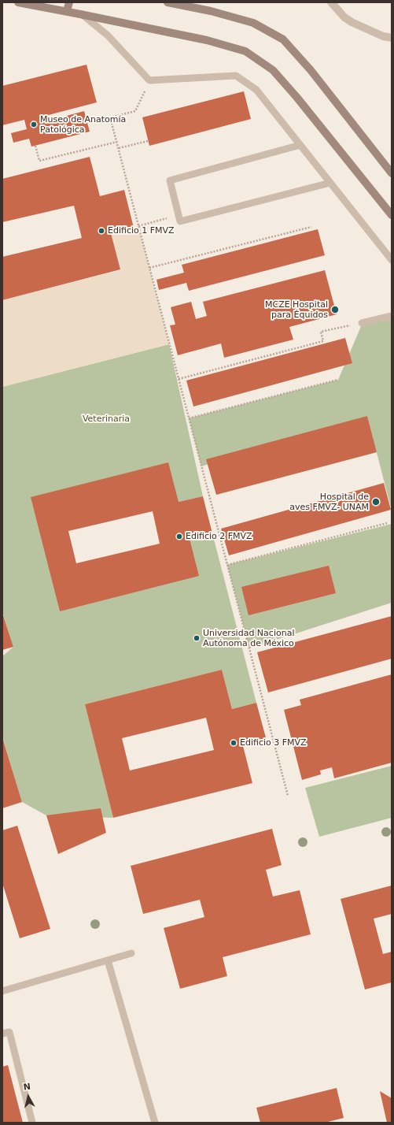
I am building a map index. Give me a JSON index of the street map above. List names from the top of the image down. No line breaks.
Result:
{"parks":["Veterinaria"],"places":["Museo de Anatomía Patológica","Edificio 1 FMVZ","MCZE Hospital para Équidos","Hospital de aves FMVZ- UNAM","Edificio 2 FMVZ","Universidad Nacional Autónoma de México","Edificio 3 FMVZ"],"north":"top"}
